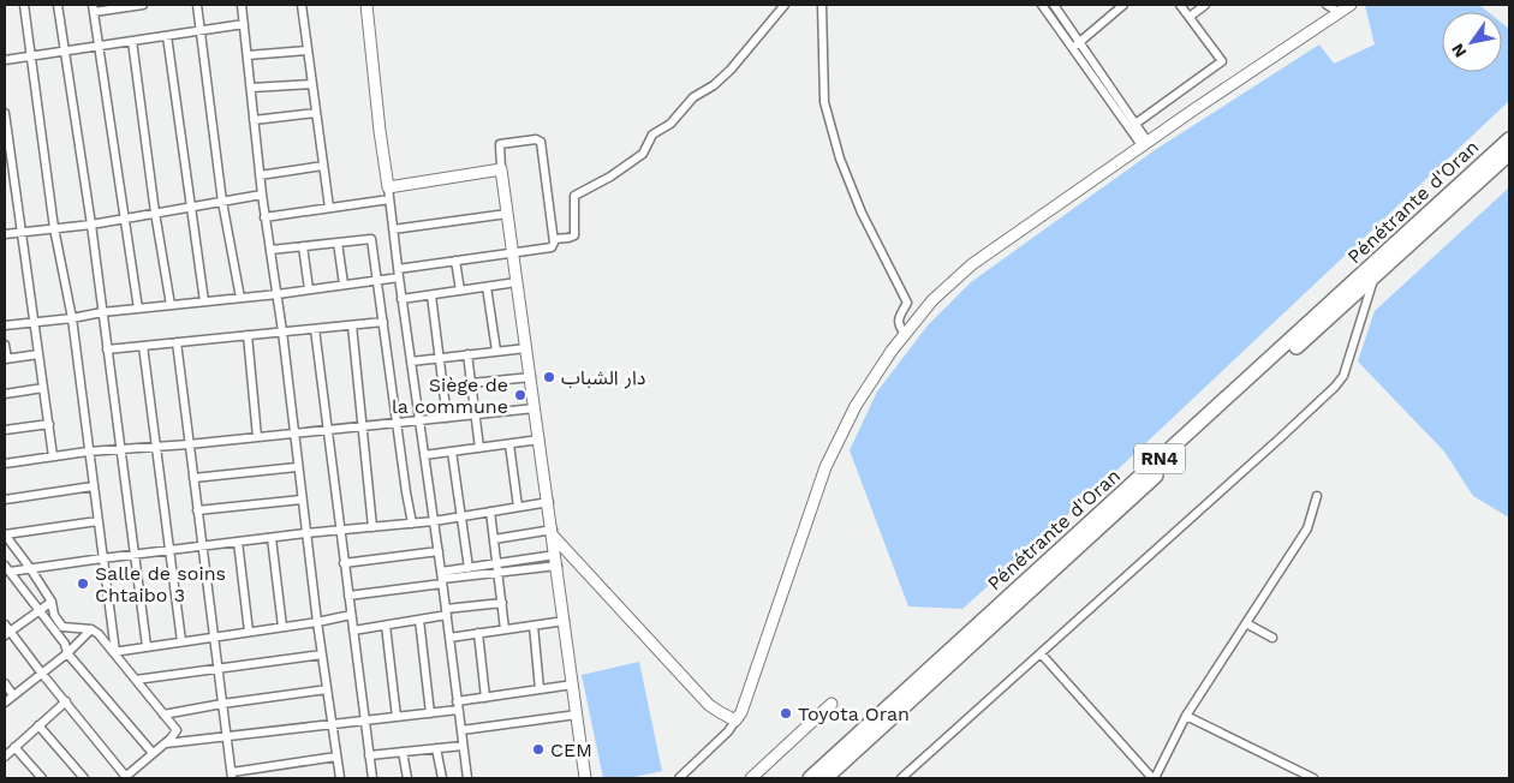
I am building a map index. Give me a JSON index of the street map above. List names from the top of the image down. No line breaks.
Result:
{"streets":{"highway":["Pénétrante d'Oran","RN4"]},"places":["دار الشباب","Siège de la commune","Salle de soins Chtaibo 3","Toyota Oran","CEM"],"north":"bottom left"}
